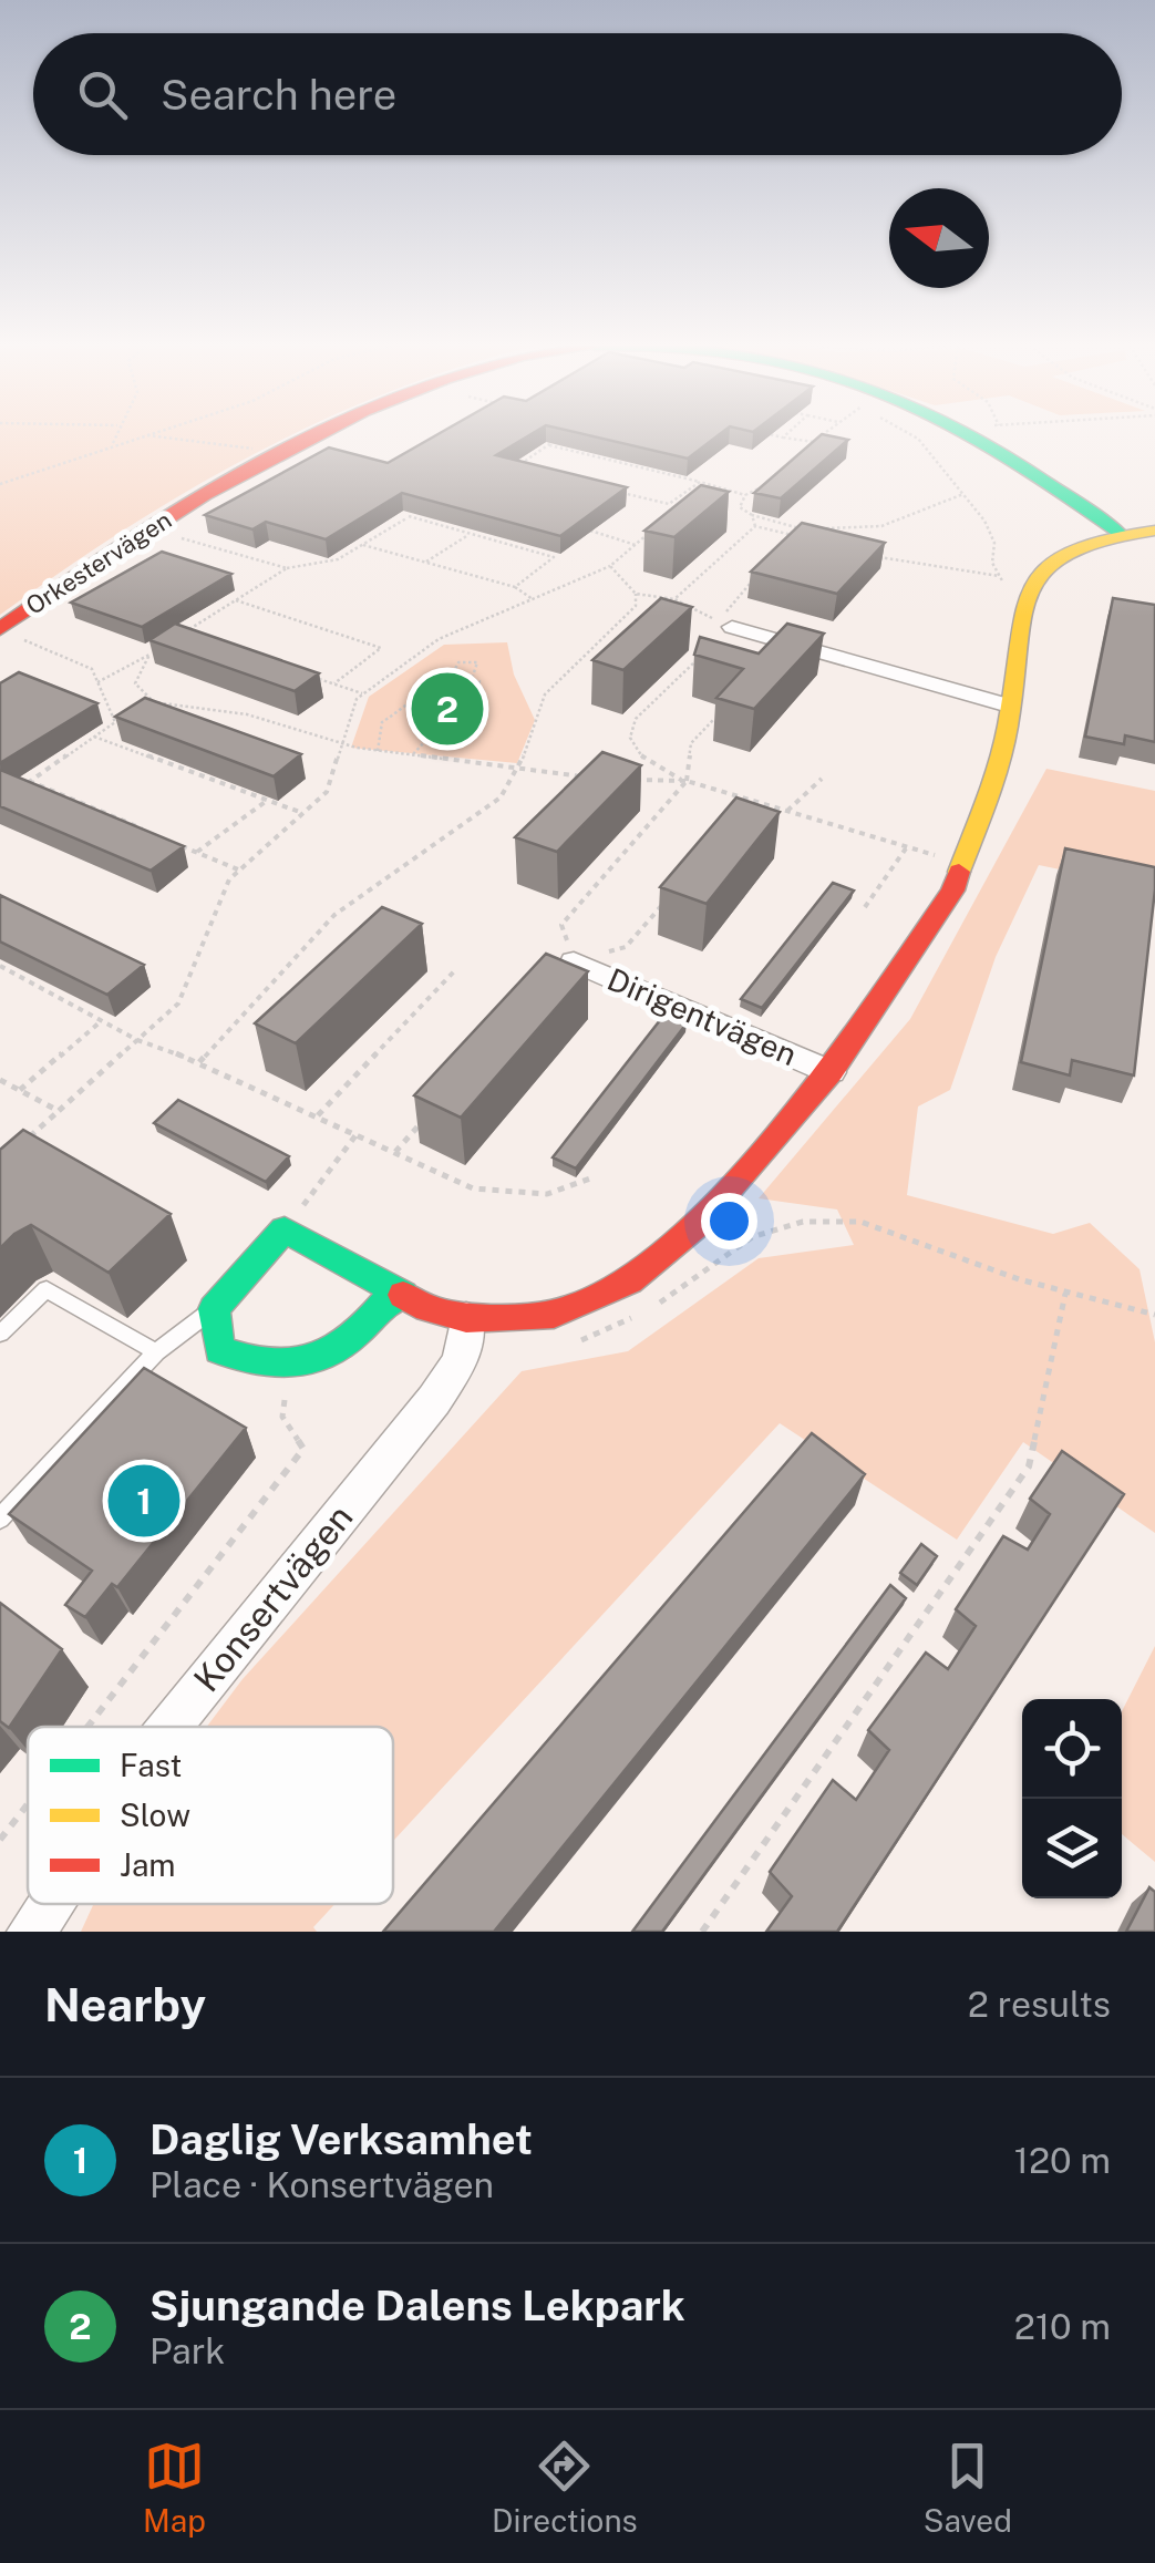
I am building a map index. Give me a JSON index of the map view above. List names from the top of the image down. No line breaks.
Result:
{"streets":{"street":["Orkestervägen","Dirigentvägen","Konsertvägen"]},"crossings":[["Orkestervägen","Dirigentvägen"],["Dirigentvägen","Konsertvägen"]],"legend":["Fast","Slow","Jam"],"north":"left","page":{"search":"Search here","pins":["2","1"],"heading":["Nearby","2 results"],"list":[{"mark":"1","name":"Daglig Verksamhet","note":"Place · Konsertvägen","value":"120 m"},{"mark":"2","name":"Sjungande Dalens Lekpark","note":"Park","value":"210 m"}],"nav":["Map","Directions","Saved"]}}
